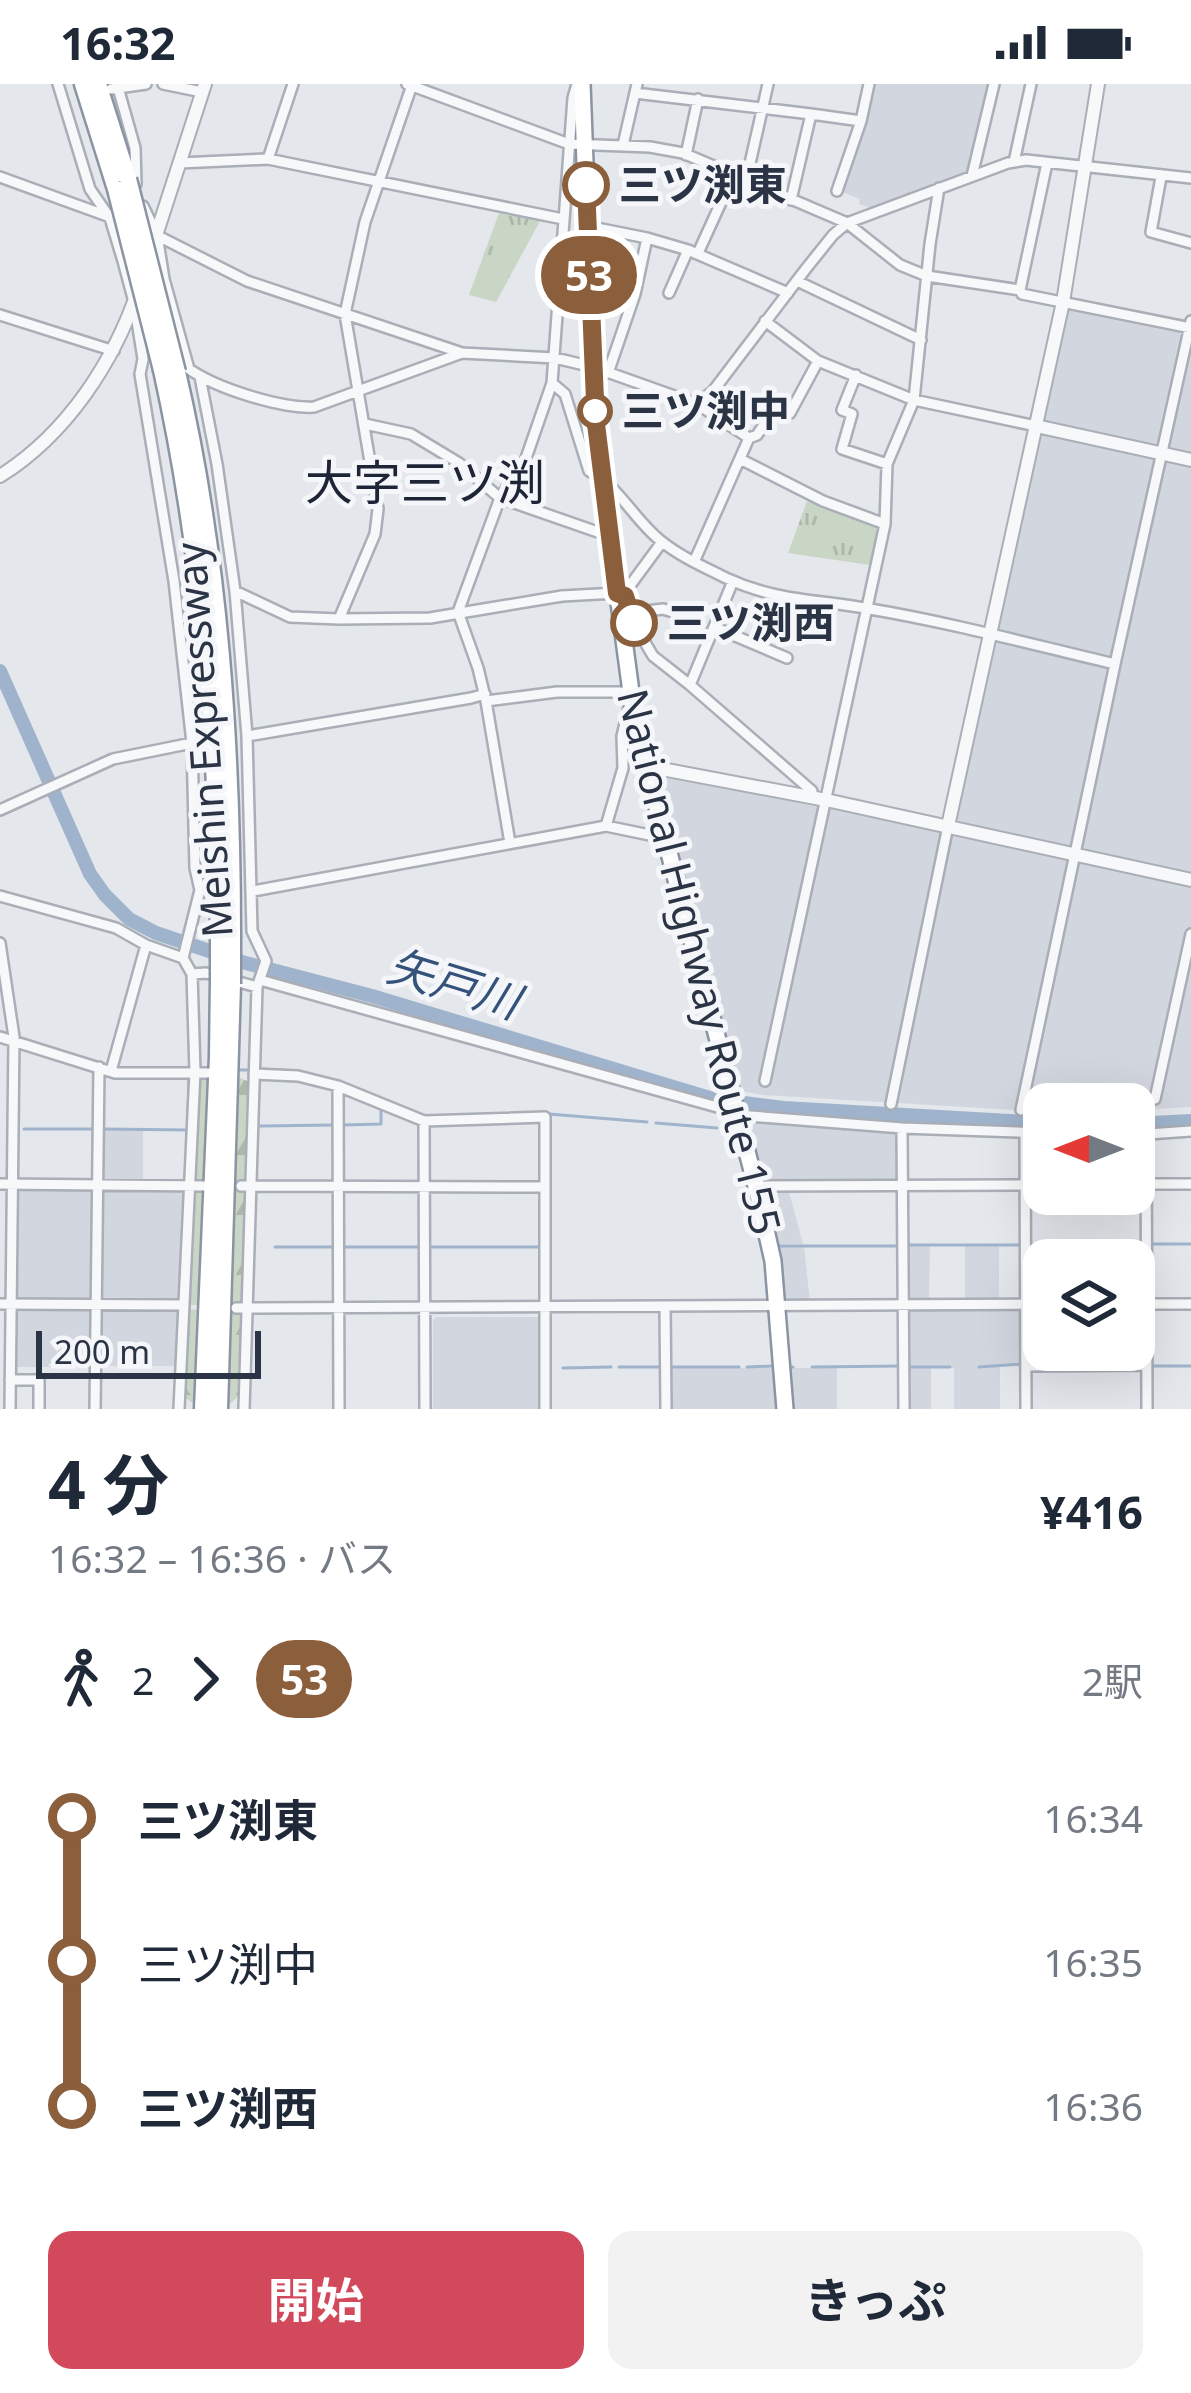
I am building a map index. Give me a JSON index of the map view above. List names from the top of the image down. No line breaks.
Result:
{"streets":{"highway":["Meishin Expressway","National Highway Route 155"]},"districts":["大字三ツ渕"],"water":["矢戸川"],"places":["三ツ渕東","三ツ渕中","三ツ渕西"],"lines":["bus line 53"],"scale_bar":"200 m","north":"left","page":{"status":"16:32","on_map":"53","scale":"200 m","heading":["4 分","16:32 – 16:36 · バス","¥416"],"legs":["2","53","2駅"],"list":[{"name":"三ツ渕東","value":"16:34"},{"name":"三ツ渕中","value":"16:35"},{"name":"三ツ渕西","value":"16:36"}],"buttons":["開始","きっぷ"]}}
